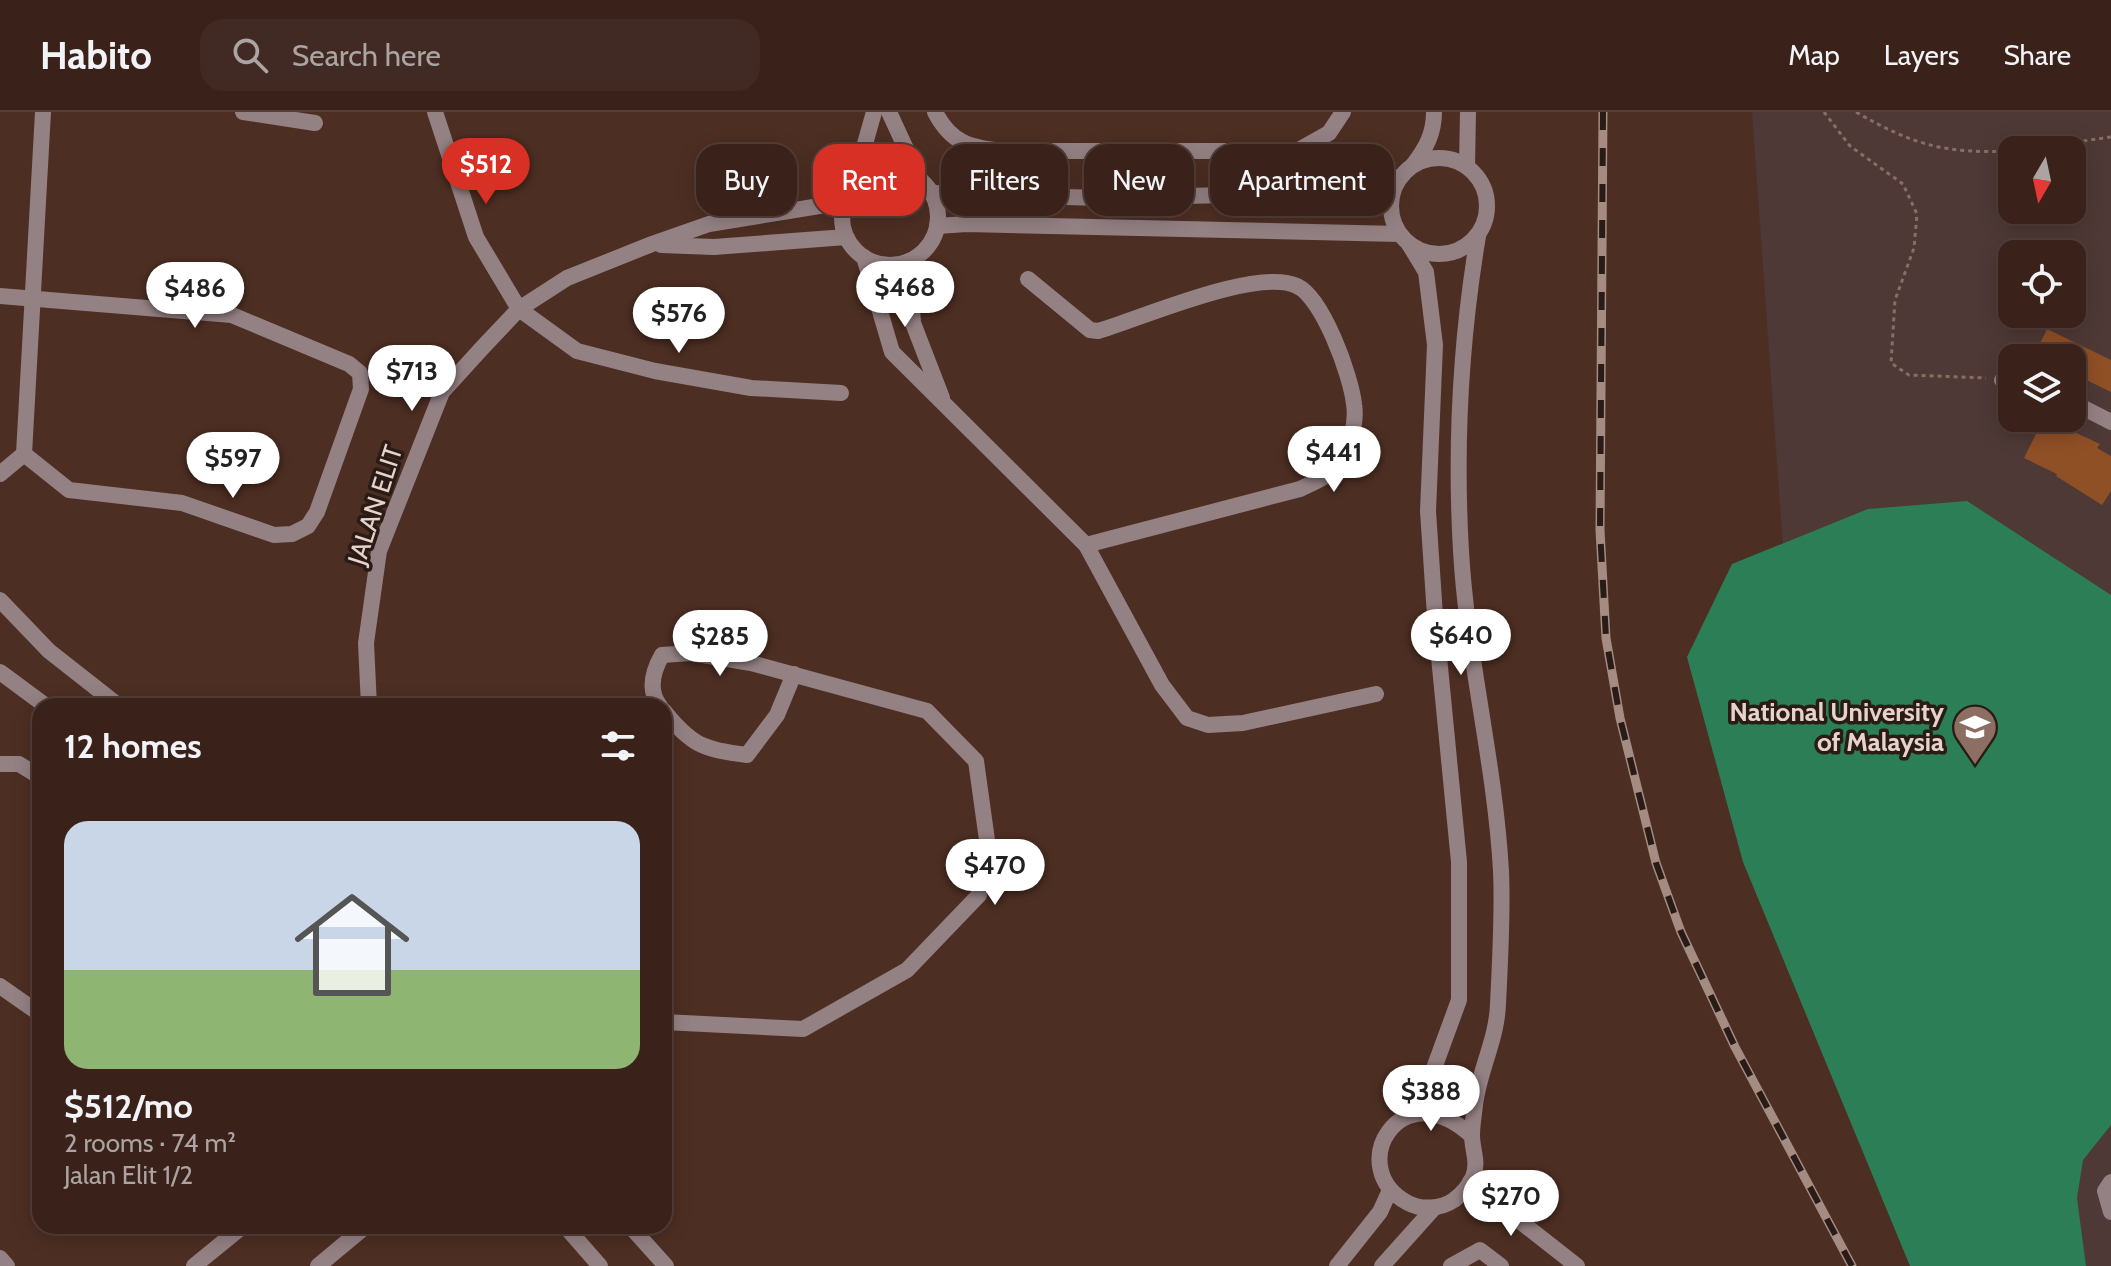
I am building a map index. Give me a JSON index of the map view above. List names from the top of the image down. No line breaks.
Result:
{"streets":{"street":["JALAN ELIT"]},"places":{"school or university":["National University of Malaysia"]},"north":"bottom","page":{"header":"Habito","search":"Search here","nav":["Map","Layers","Share"],"price":["$512","$468","$486","$576","$713","$441","$597","$640","$285","$470","$388","$270"],"chip":["Buy","Rent","Filters","New","Apartment"],"heading":"12 homes","list":[{"name":"$512/mo","note":"2 rooms · 74 m² · Jalan Elit 1/2"}]}}
